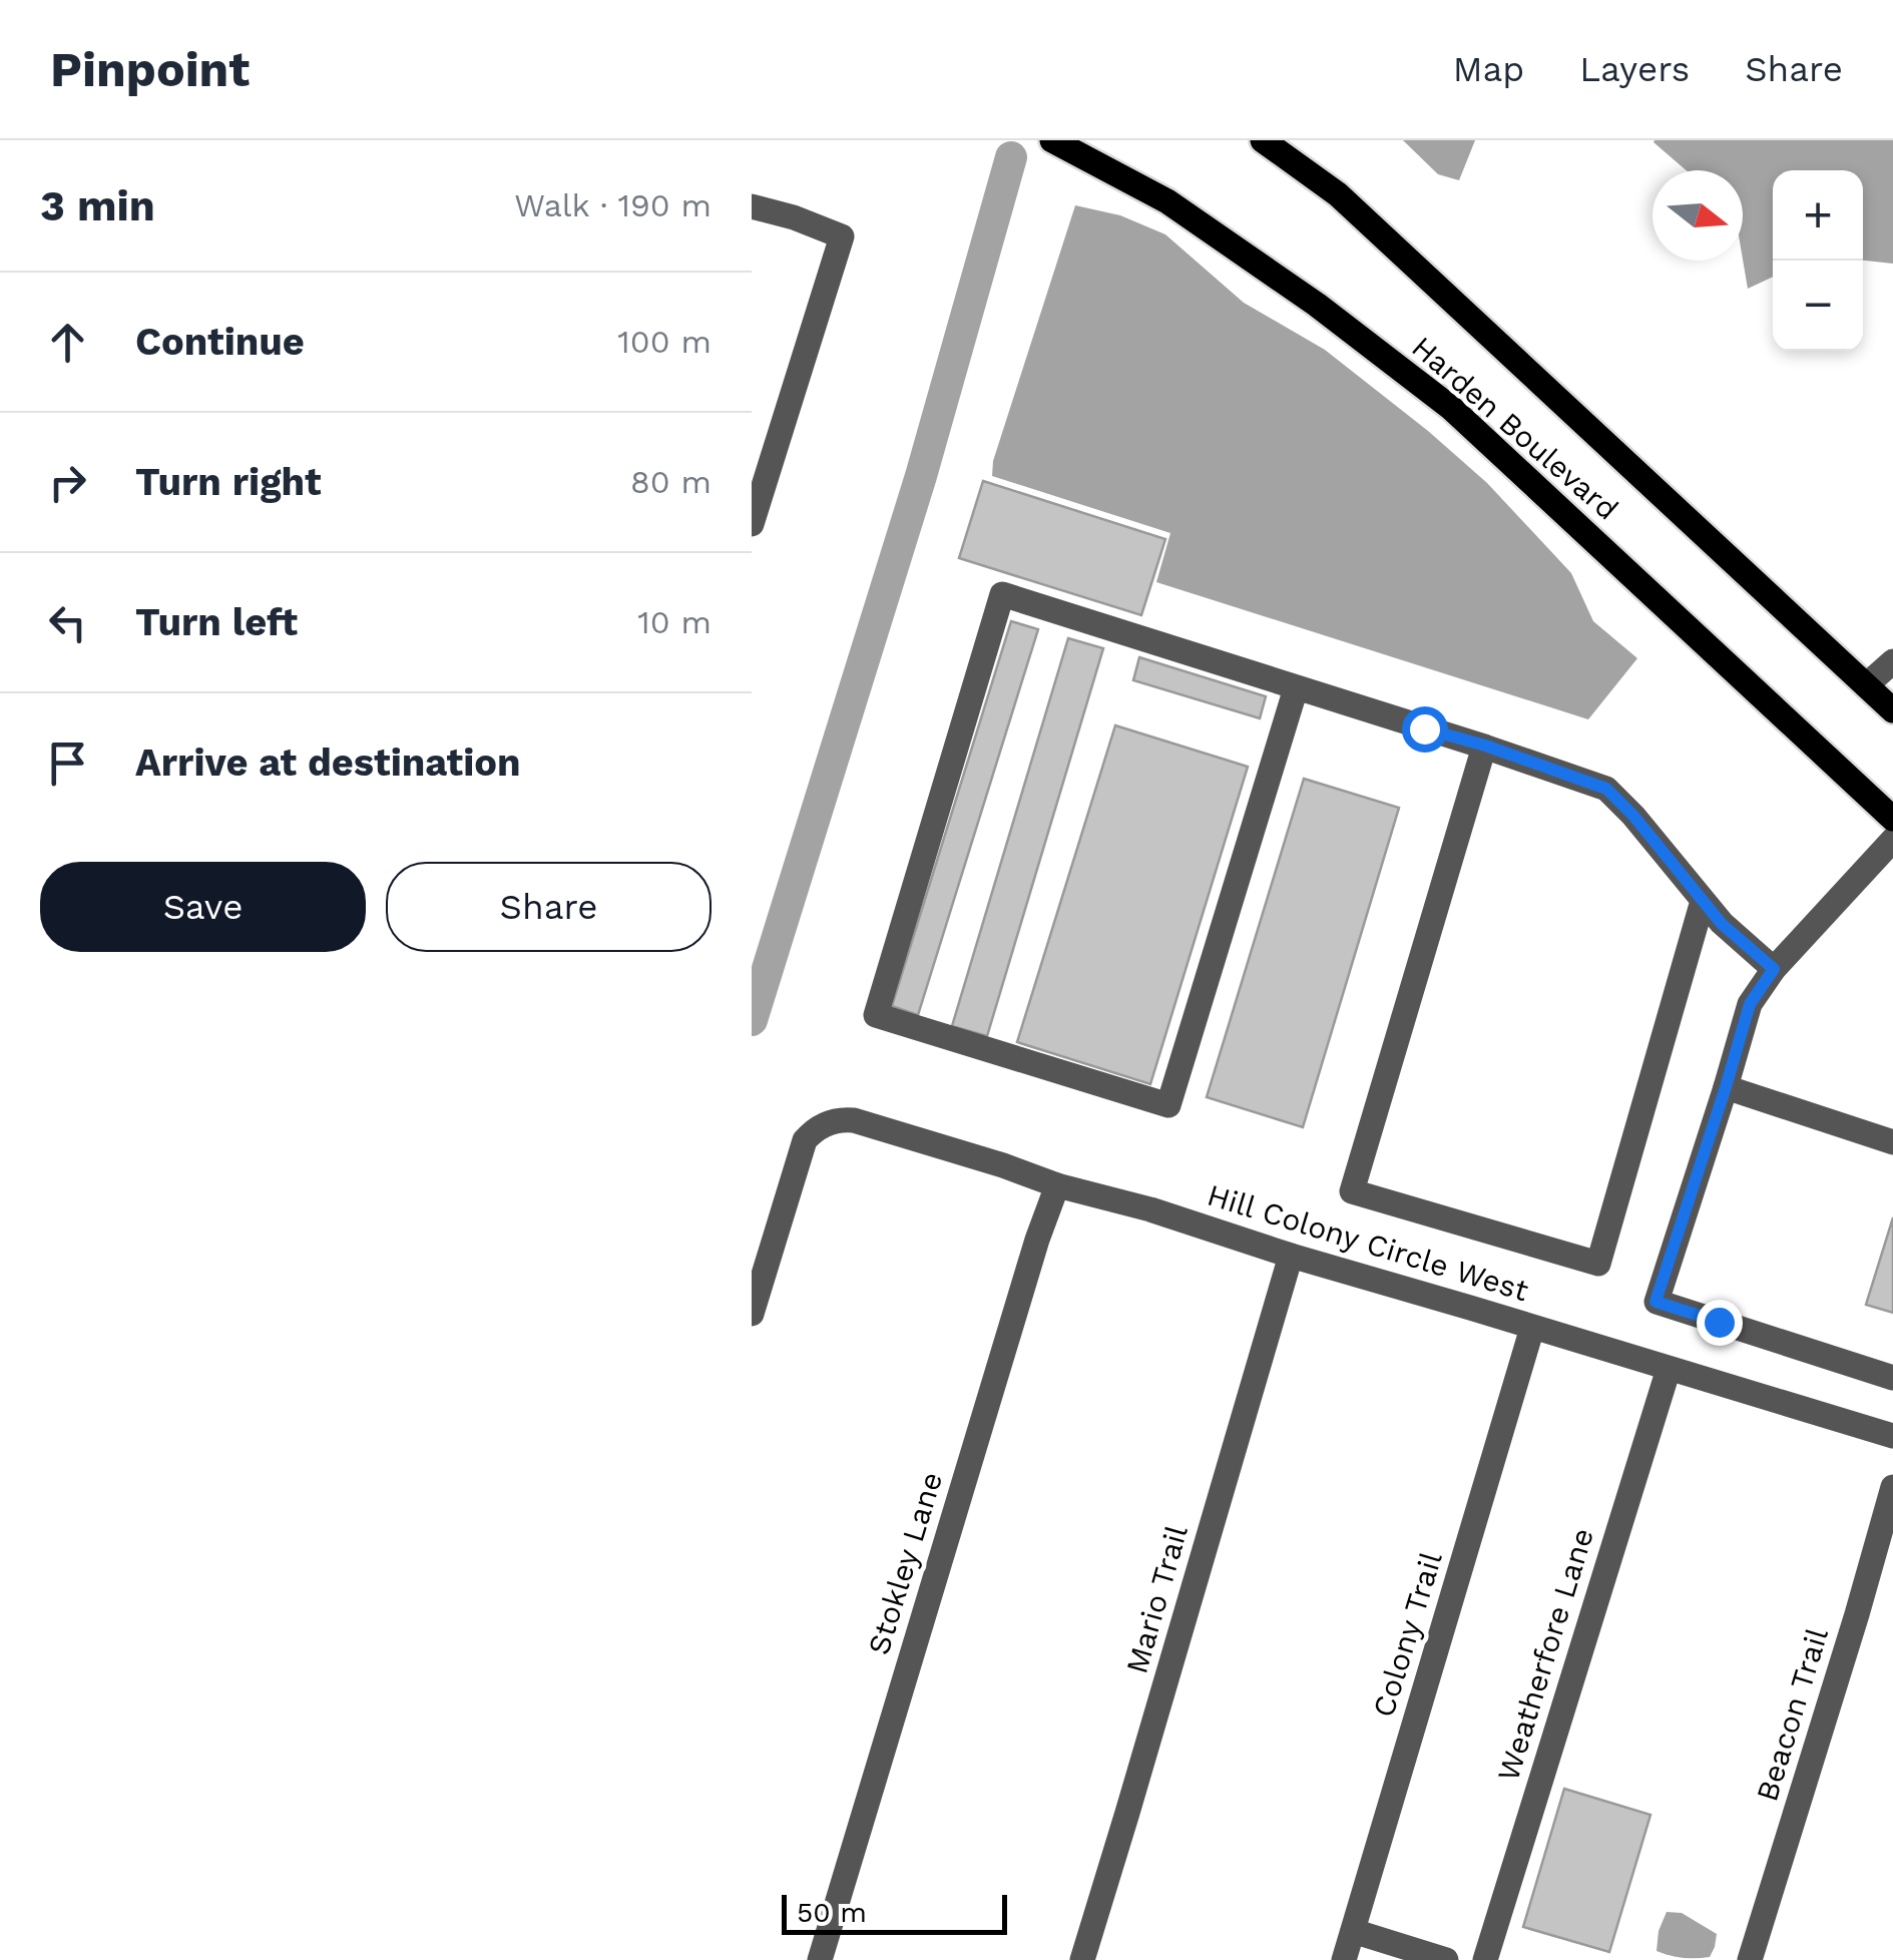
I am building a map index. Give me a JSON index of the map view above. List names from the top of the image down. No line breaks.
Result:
{"streets":{"main road":["Harden Boulevard"],"street":["Hill Colony Circle West","Stokley Lane","Mario Trail","Colony Trail","Weatherfore Lane","Beacon Trail"]},"crossings":[["Hill Colony Circle West","Stokley Lane"],["Hill Colony Circle West","Mario Trail"],["Hill Colony Circle West","Colony Trail"],["Hill Colony Circle West","Weatherfore Lane"]],"scale_bar":"50 m","north":"right","page":{"header":"Pinpoint","nav":["Map","Layers","Share"],"heading":["3 min","Walk · 190 m"],"map_buttons":["+","−"],"list":[["Continue","100 m"],["Turn right","80 m"],["Turn left","10 m"],"Arrive at destination"],"buttons":["Save","Share"],"scale":"50 m"}}
